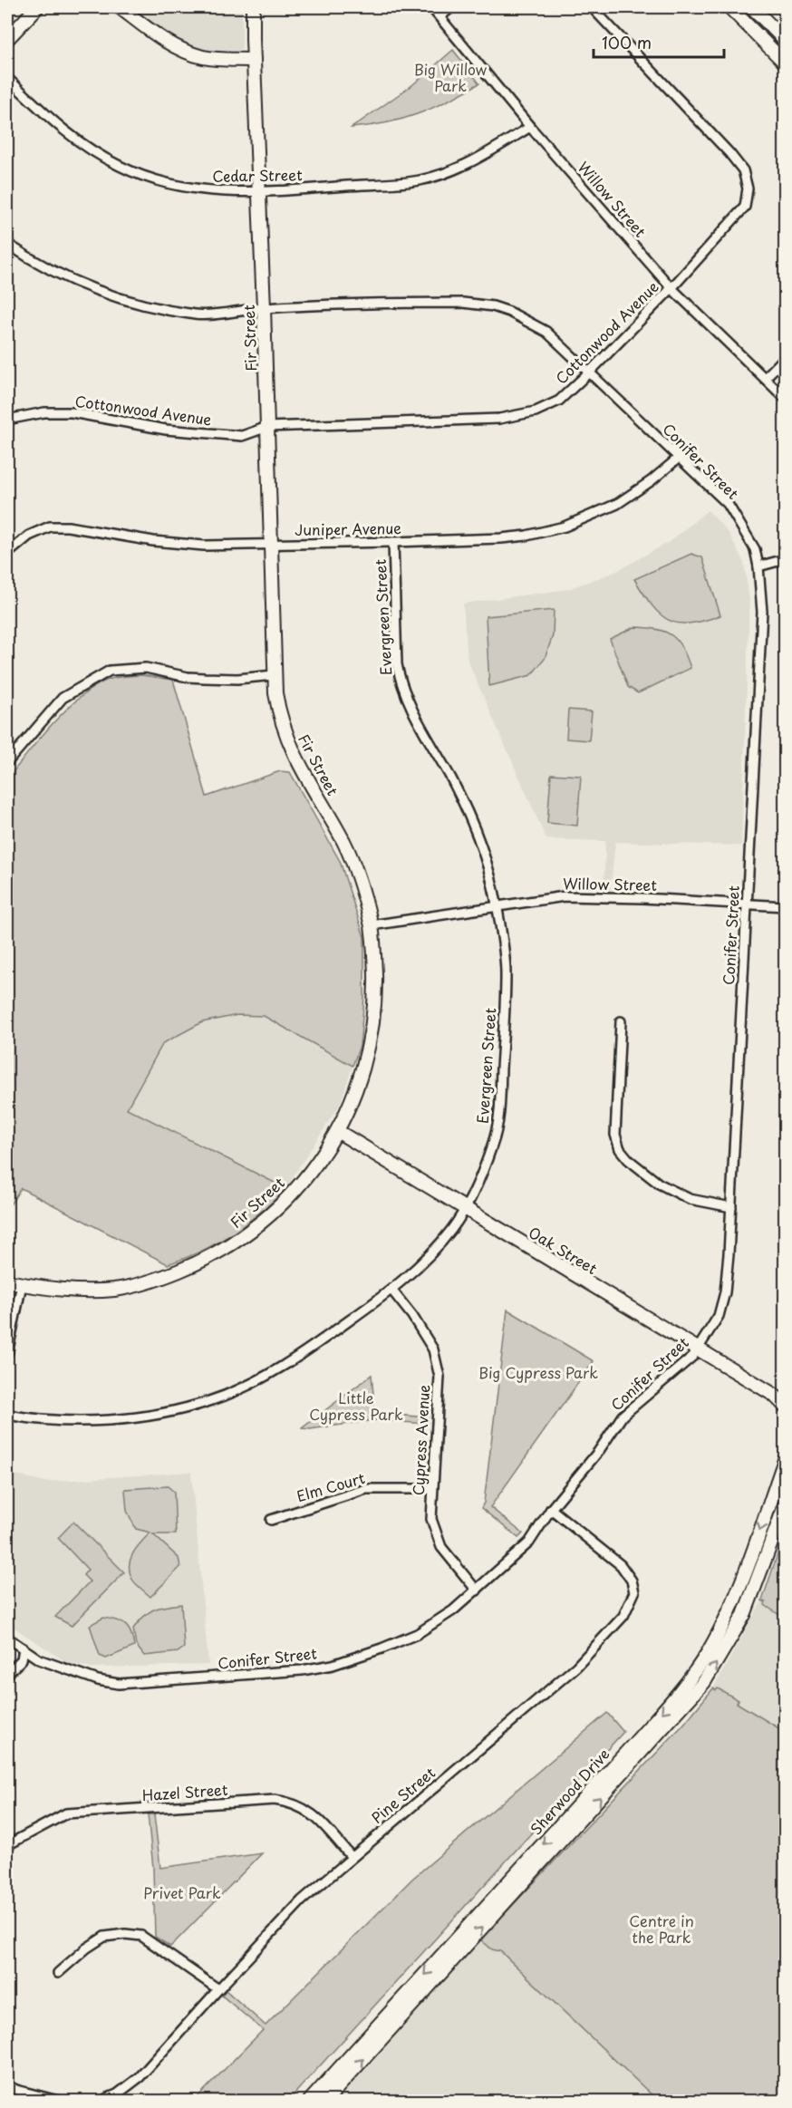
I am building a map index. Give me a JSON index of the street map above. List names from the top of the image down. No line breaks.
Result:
{"streets":{"street":["Cedar Street","Willow Street","Cottonwood Avenue","Fir Street","Conifer Street","Juniper Avenue","Evergreen Street","Oak Street","Cypress Avenue","Elm Court","Sherwood Drive","Hazel Street","Pine Street"]},"crossings":[["Cedar Street","Willow Street"],["Cedar Street","Fir Street"],["Willow Street","Cottonwood Avenue"],["Willow Street","Fir Street"],["Willow Street","Conifer Street"],["Willow Street","Evergreen Street"],["Cottonwood Avenue","Fir Street"],["Cottonwood Avenue","Conifer Street"],["Fir Street","Conifer Street"],["Fir Street","Juniper Avenue"],["Fir Street","Oak Street"],["Conifer Street","Juniper Avenue"],["Conifer Street","Oak Street"],["Conifer Street","Cypress Avenue"],["Conifer Street","Pine Street"],["Juniper Avenue","Evergreen Street"],["Evergreen Street","Oak Street"],["Evergreen Street","Cypress Avenue"],["Cypress Avenue","Elm Court"],["Hazel Street","Pine Street"]],"parks":["Big Willow Park","Big Cypress Park","Little Cypress Park","Privet Park","Centre in the Park"],"scale_bar":"100 m"}
